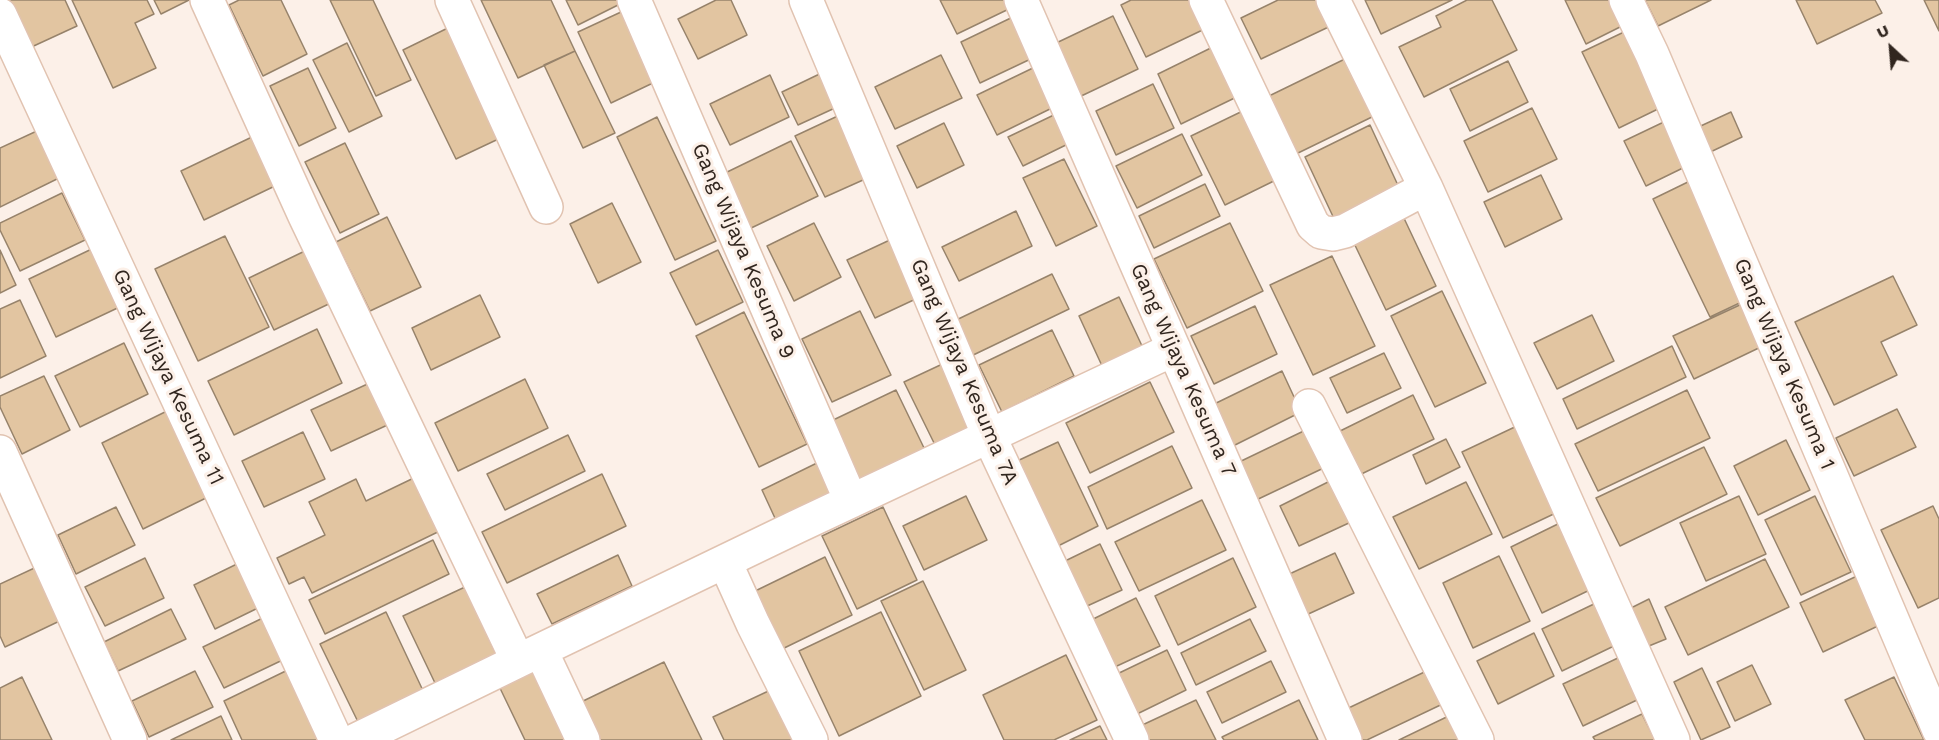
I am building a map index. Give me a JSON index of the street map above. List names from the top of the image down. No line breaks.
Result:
{"streets":{"street":["Gang Wijaya Kesuma 9","Gang Wijaya Kesuma 1","Gang Wijaya Kesuma 7","Gang Wijaya Kesuma 7A","Gang Wijaya Kesuma 11"]},"north":"top left"}
